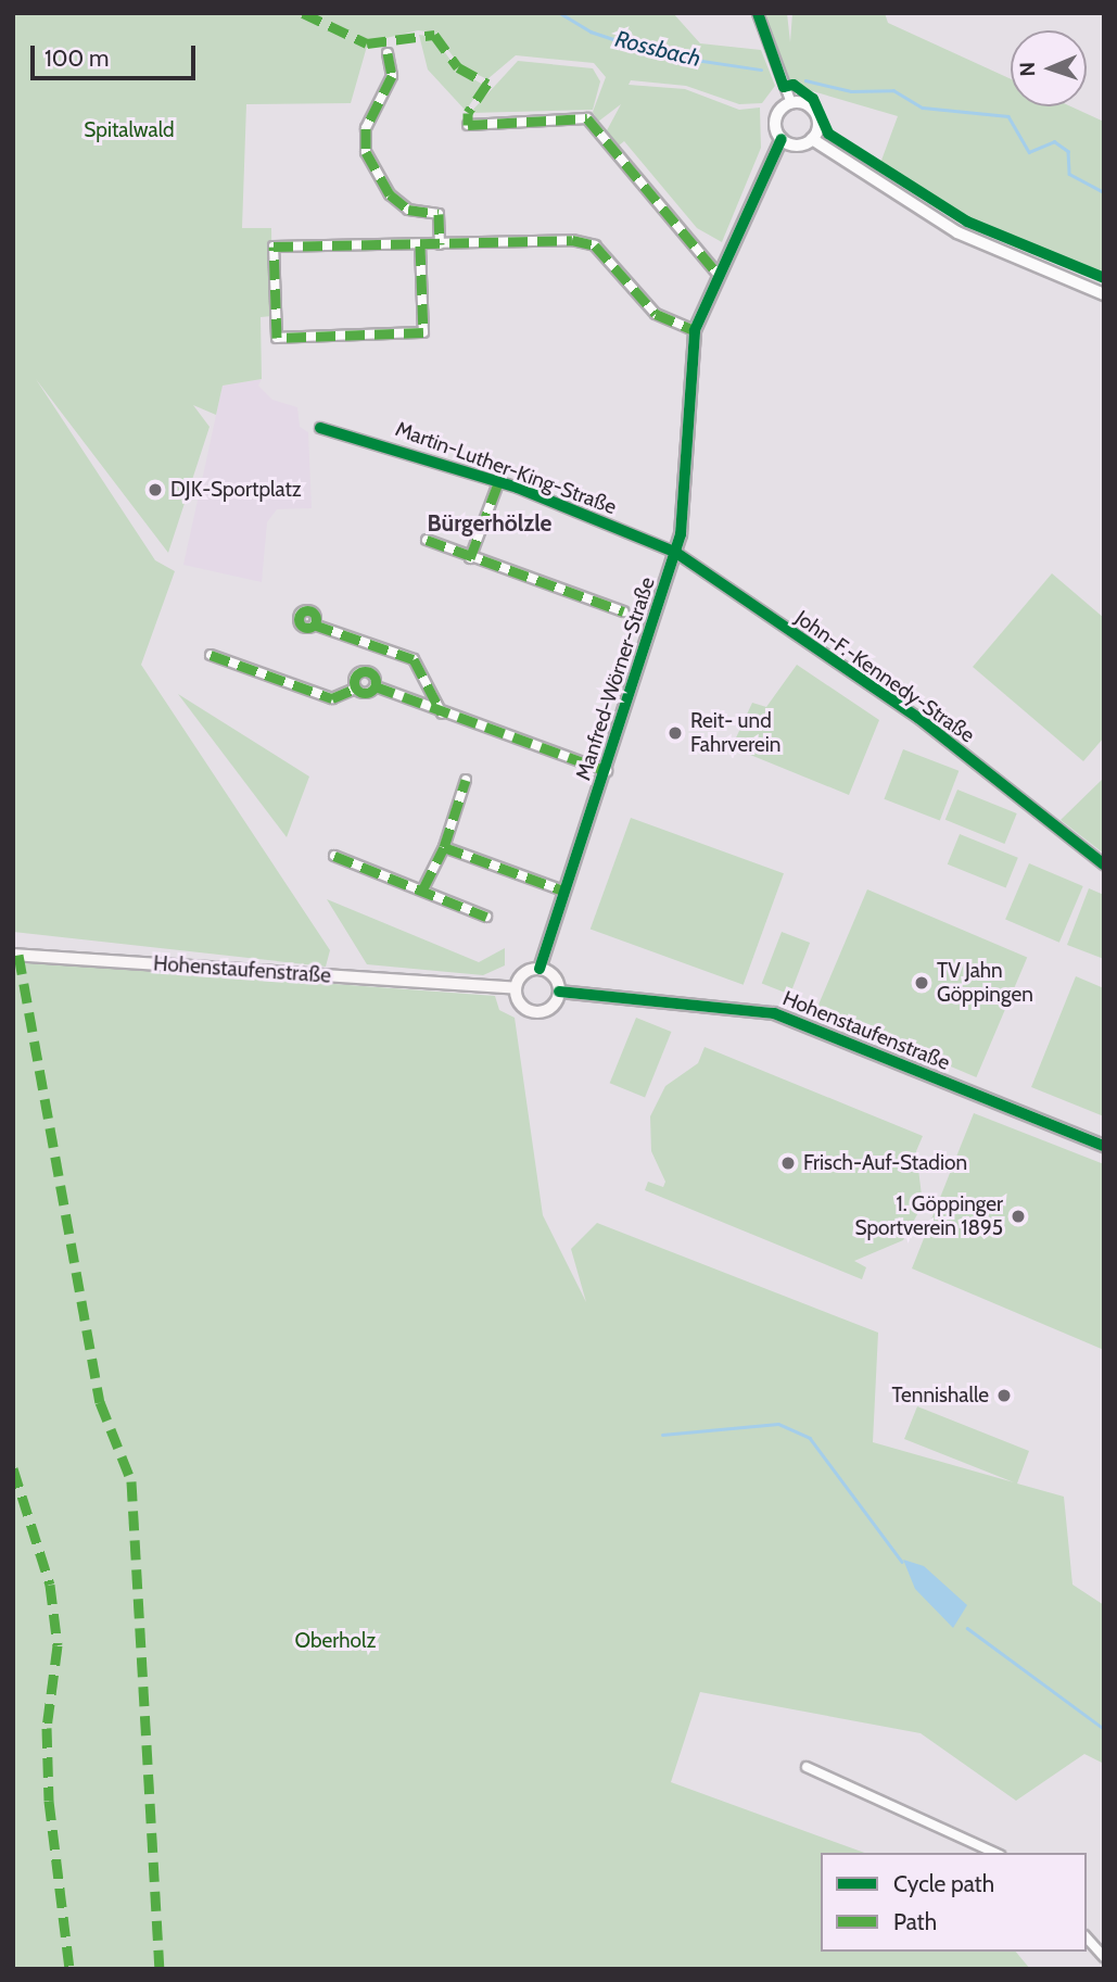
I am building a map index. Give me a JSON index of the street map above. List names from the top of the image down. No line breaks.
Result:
{"streets":{"main road":["Hohenstaufenstraße"],"street":["Martin-Luther-King-Straße","John-F.-Kennedy-Straße","Manfred-Wörner-Straße"]},"crossings":[["Martin-Luther-King-Straße","John-F.-Kennedy-Straße"],["Martin-Luther-King-Straße","Manfred-Wörner-Straße"],["John-F.-Kennedy-Straße","Manfred-Wörner-Straße"],["Manfred-Wörner-Straße","Hohenstaufenstraße"]],"districts":["Bürgerhölzle"],"water":["Rossbach"],"parks":["Spitalwald","Oberholz"],"places":["DJK-Sportplatz","Reit- und Fahrverein","TV Jahn Göppingen","Frisch-Auf-Stadion","1. Göppinger Sportverein 1895","Tennishalle"],"legend":["Cycle path","Path"],"scale_bar":"100 m","north":"left"}
